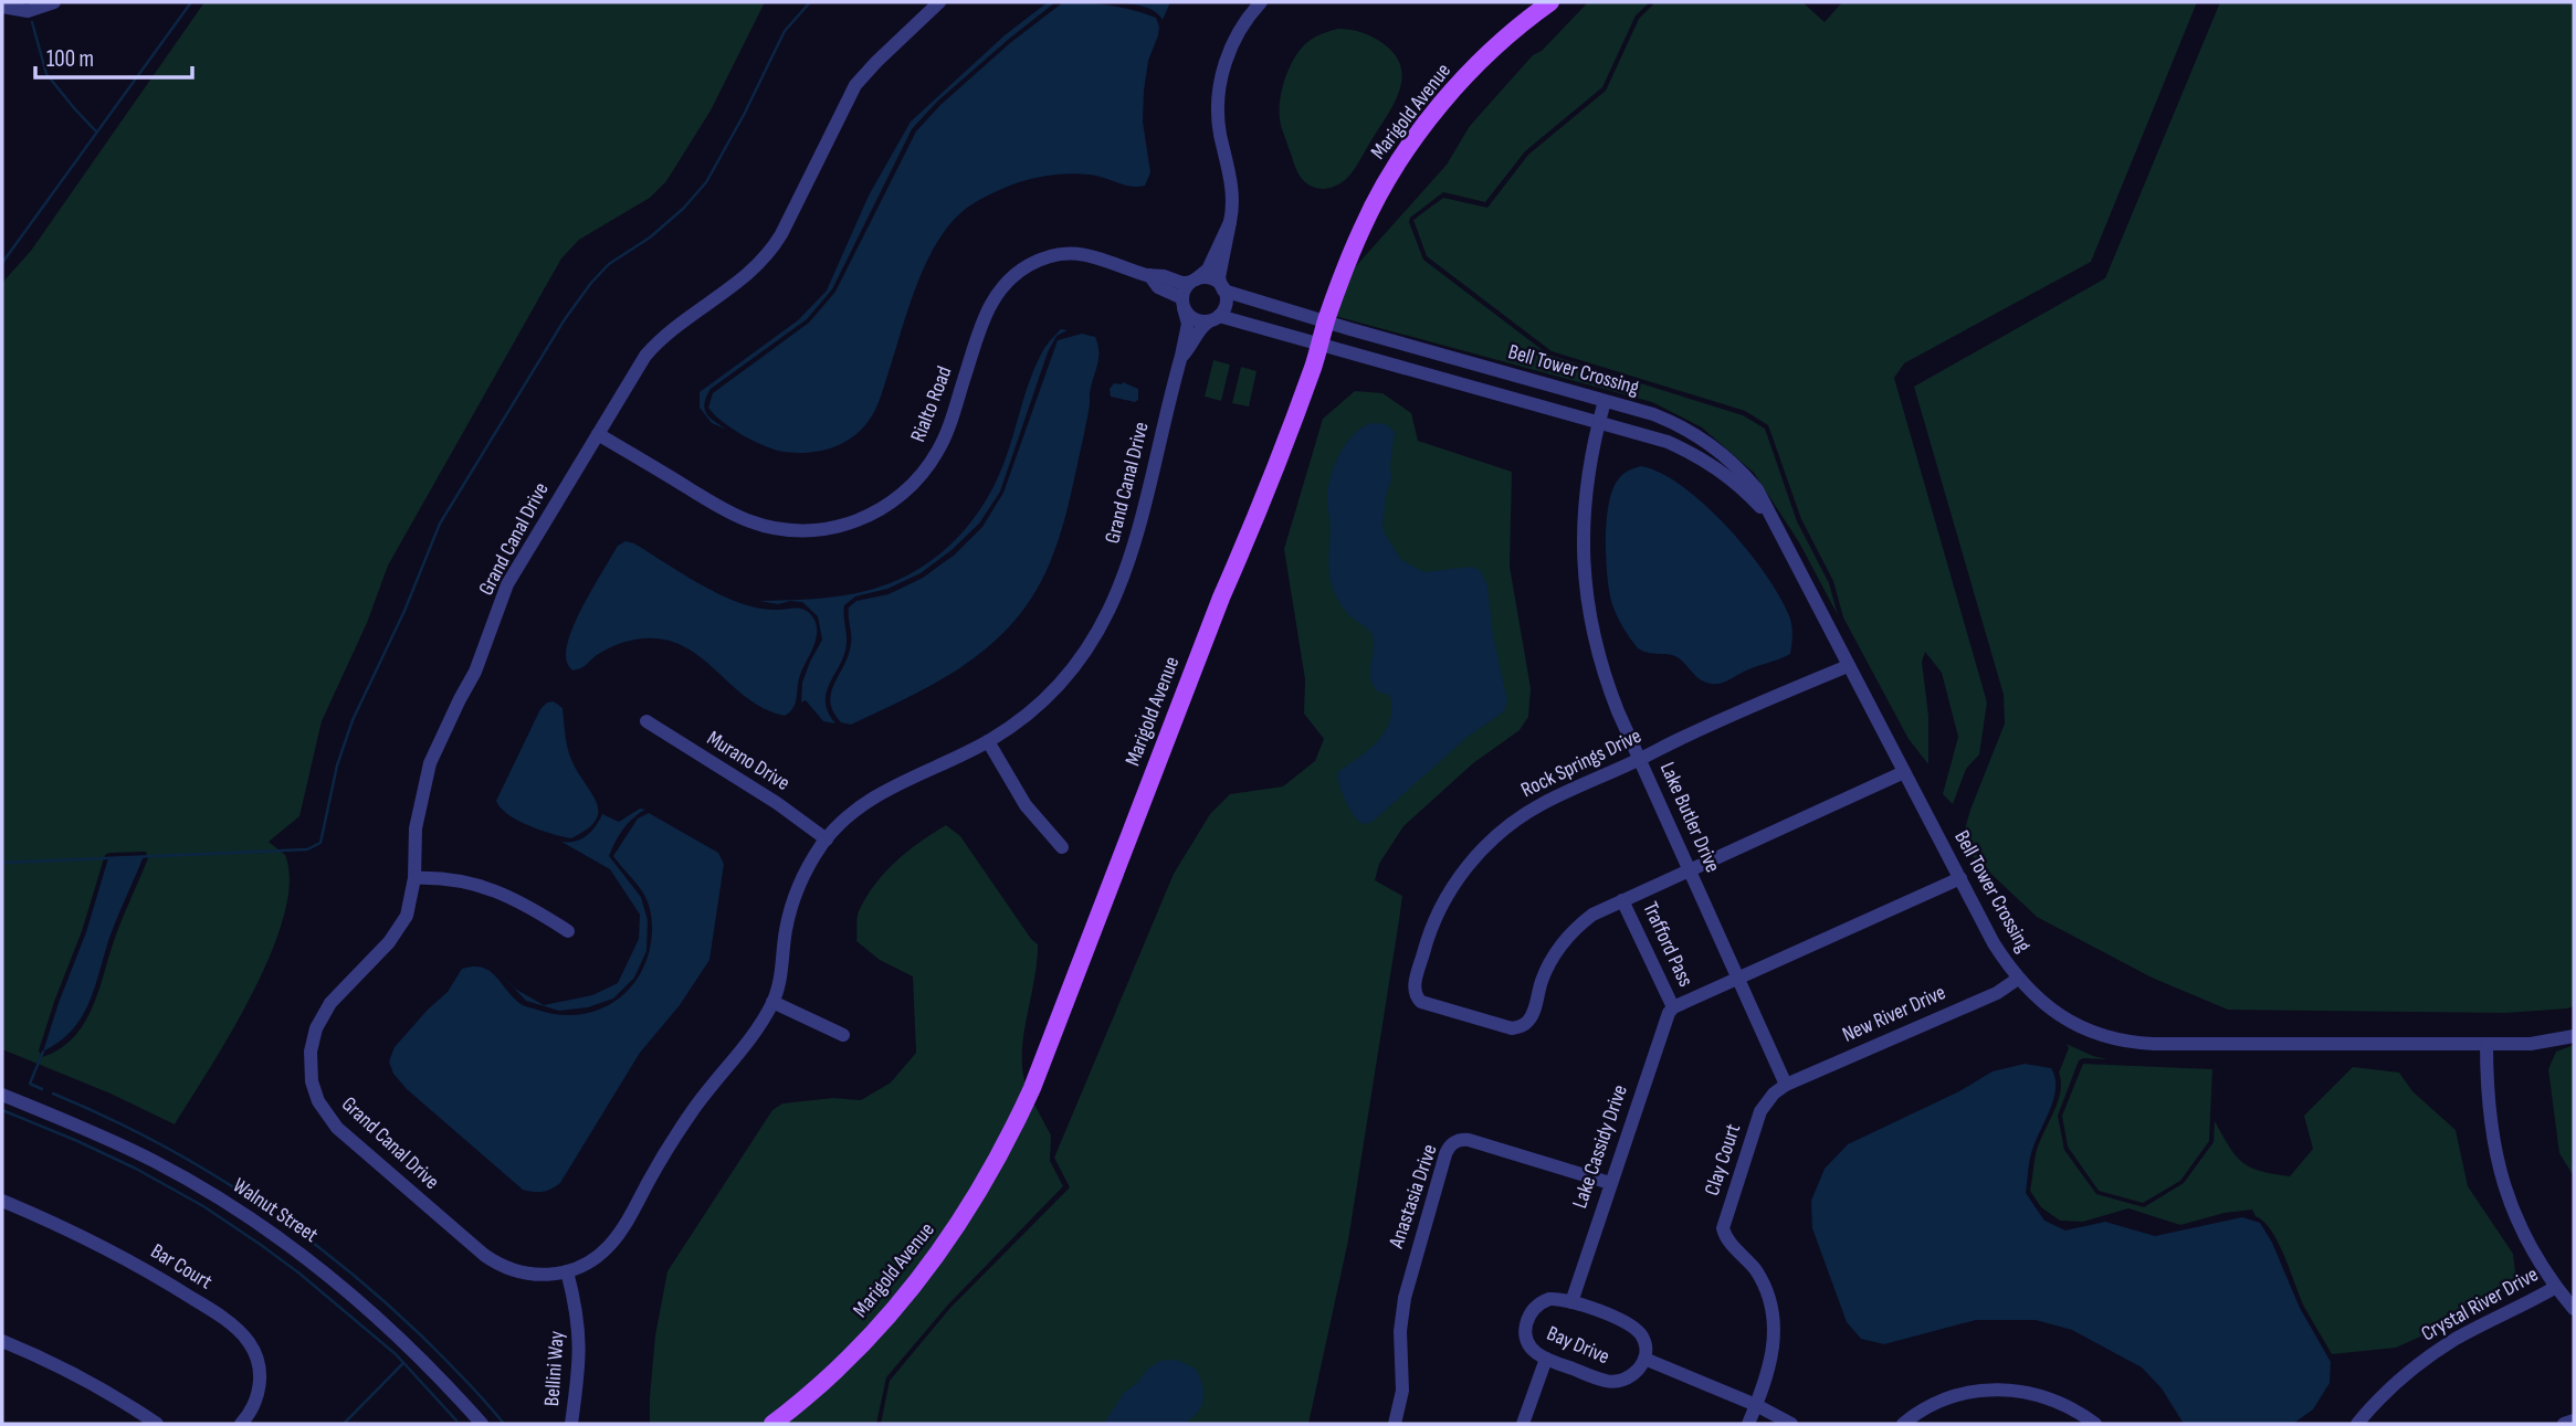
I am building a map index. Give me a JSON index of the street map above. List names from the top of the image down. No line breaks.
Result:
{"streets":{"main road":["Marigold Avenue"],"street":["Bell Tower Crossing","Rialto Road","Grand Canal Drive","Murano Drive","Rock Springs Drive","Lake Butler Drive","Trafford Pass","New River Drive","Lake Cassidy Drive","Clay Court","Anastasia Drive","Walnut Street","Bar Court","Crystal River Drive","Bay Drive","Bellini Way"]},"crossings":[["Marigold Avenue","Bell Tower Crossing"],["Bell Tower Crossing","Rialto Road"],["Bell Tower Crossing","Grand Canal Drive"],["Bell Tower Crossing","Rock Springs Drive"],["Bell Tower Crossing","Lake Butler Drive"],["Bell Tower Crossing","New River Drive"],["Rialto Road","Grand Canal Drive"],["Grand Canal Drive","Murano Drive"],["Grand Canal Drive","Bellini Way"],["Rock Springs Drive","Lake Butler Drive"],["Rock Springs Drive","Trafford Pass"],["Trafford Pass","Lake Cassidy Drive"],["New River Drive","Clay Court"],["Lake Cassidy Drive","Anastasia Drive"],["Lake Cassidy Drive","Bay Drive"]],"scale_bar":"100 m"}
